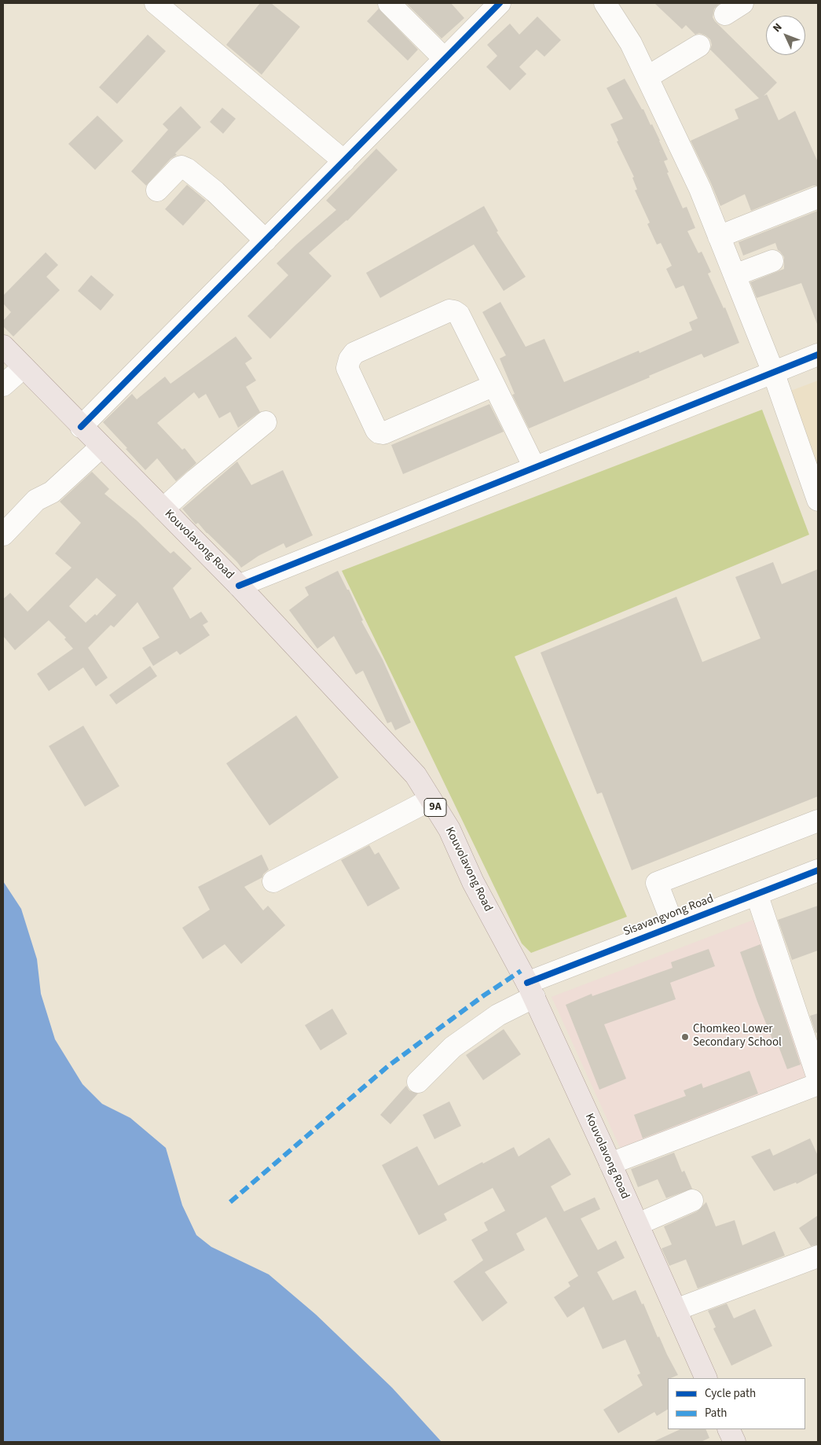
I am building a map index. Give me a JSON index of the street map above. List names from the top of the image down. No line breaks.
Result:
{"streets":{"main road":["Kouvolavong Road","9A"],"street":["Sisavangvong Road"]},"crossings":[["Kouvolavong Road","Sisavangvong Road"]],"places":["Chomkeo Lower Secondary School"],"legend":["Cycle path","Path"],"north":"top left"}
